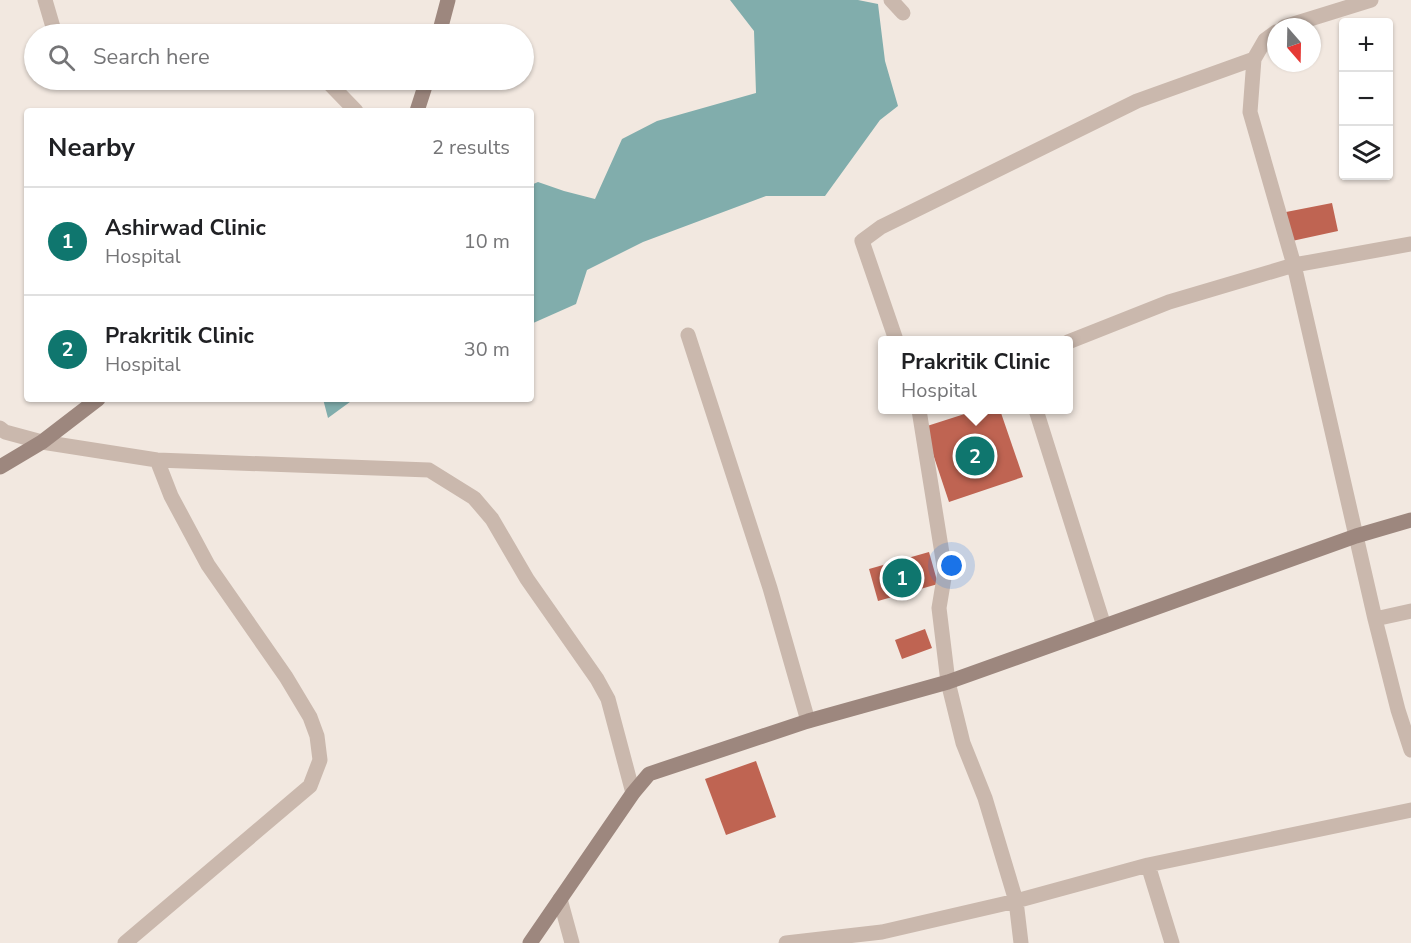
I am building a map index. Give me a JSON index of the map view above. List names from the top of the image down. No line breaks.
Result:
{"north":"bottom","page":{"map_buttons":["+","−"],"search":"Search here","heading":["Nearby","2 results"],"list":[{"mark":"1","name":"Ashirwad Clinic","note":"Hospital","value":"10 m"},{"mark":"2","name":"Prakritik Clinic","note":"Hospital","value":"30 m"}],"popup":["Prakritik Clinic","Hospital"],"pins":["2","1"]}}
